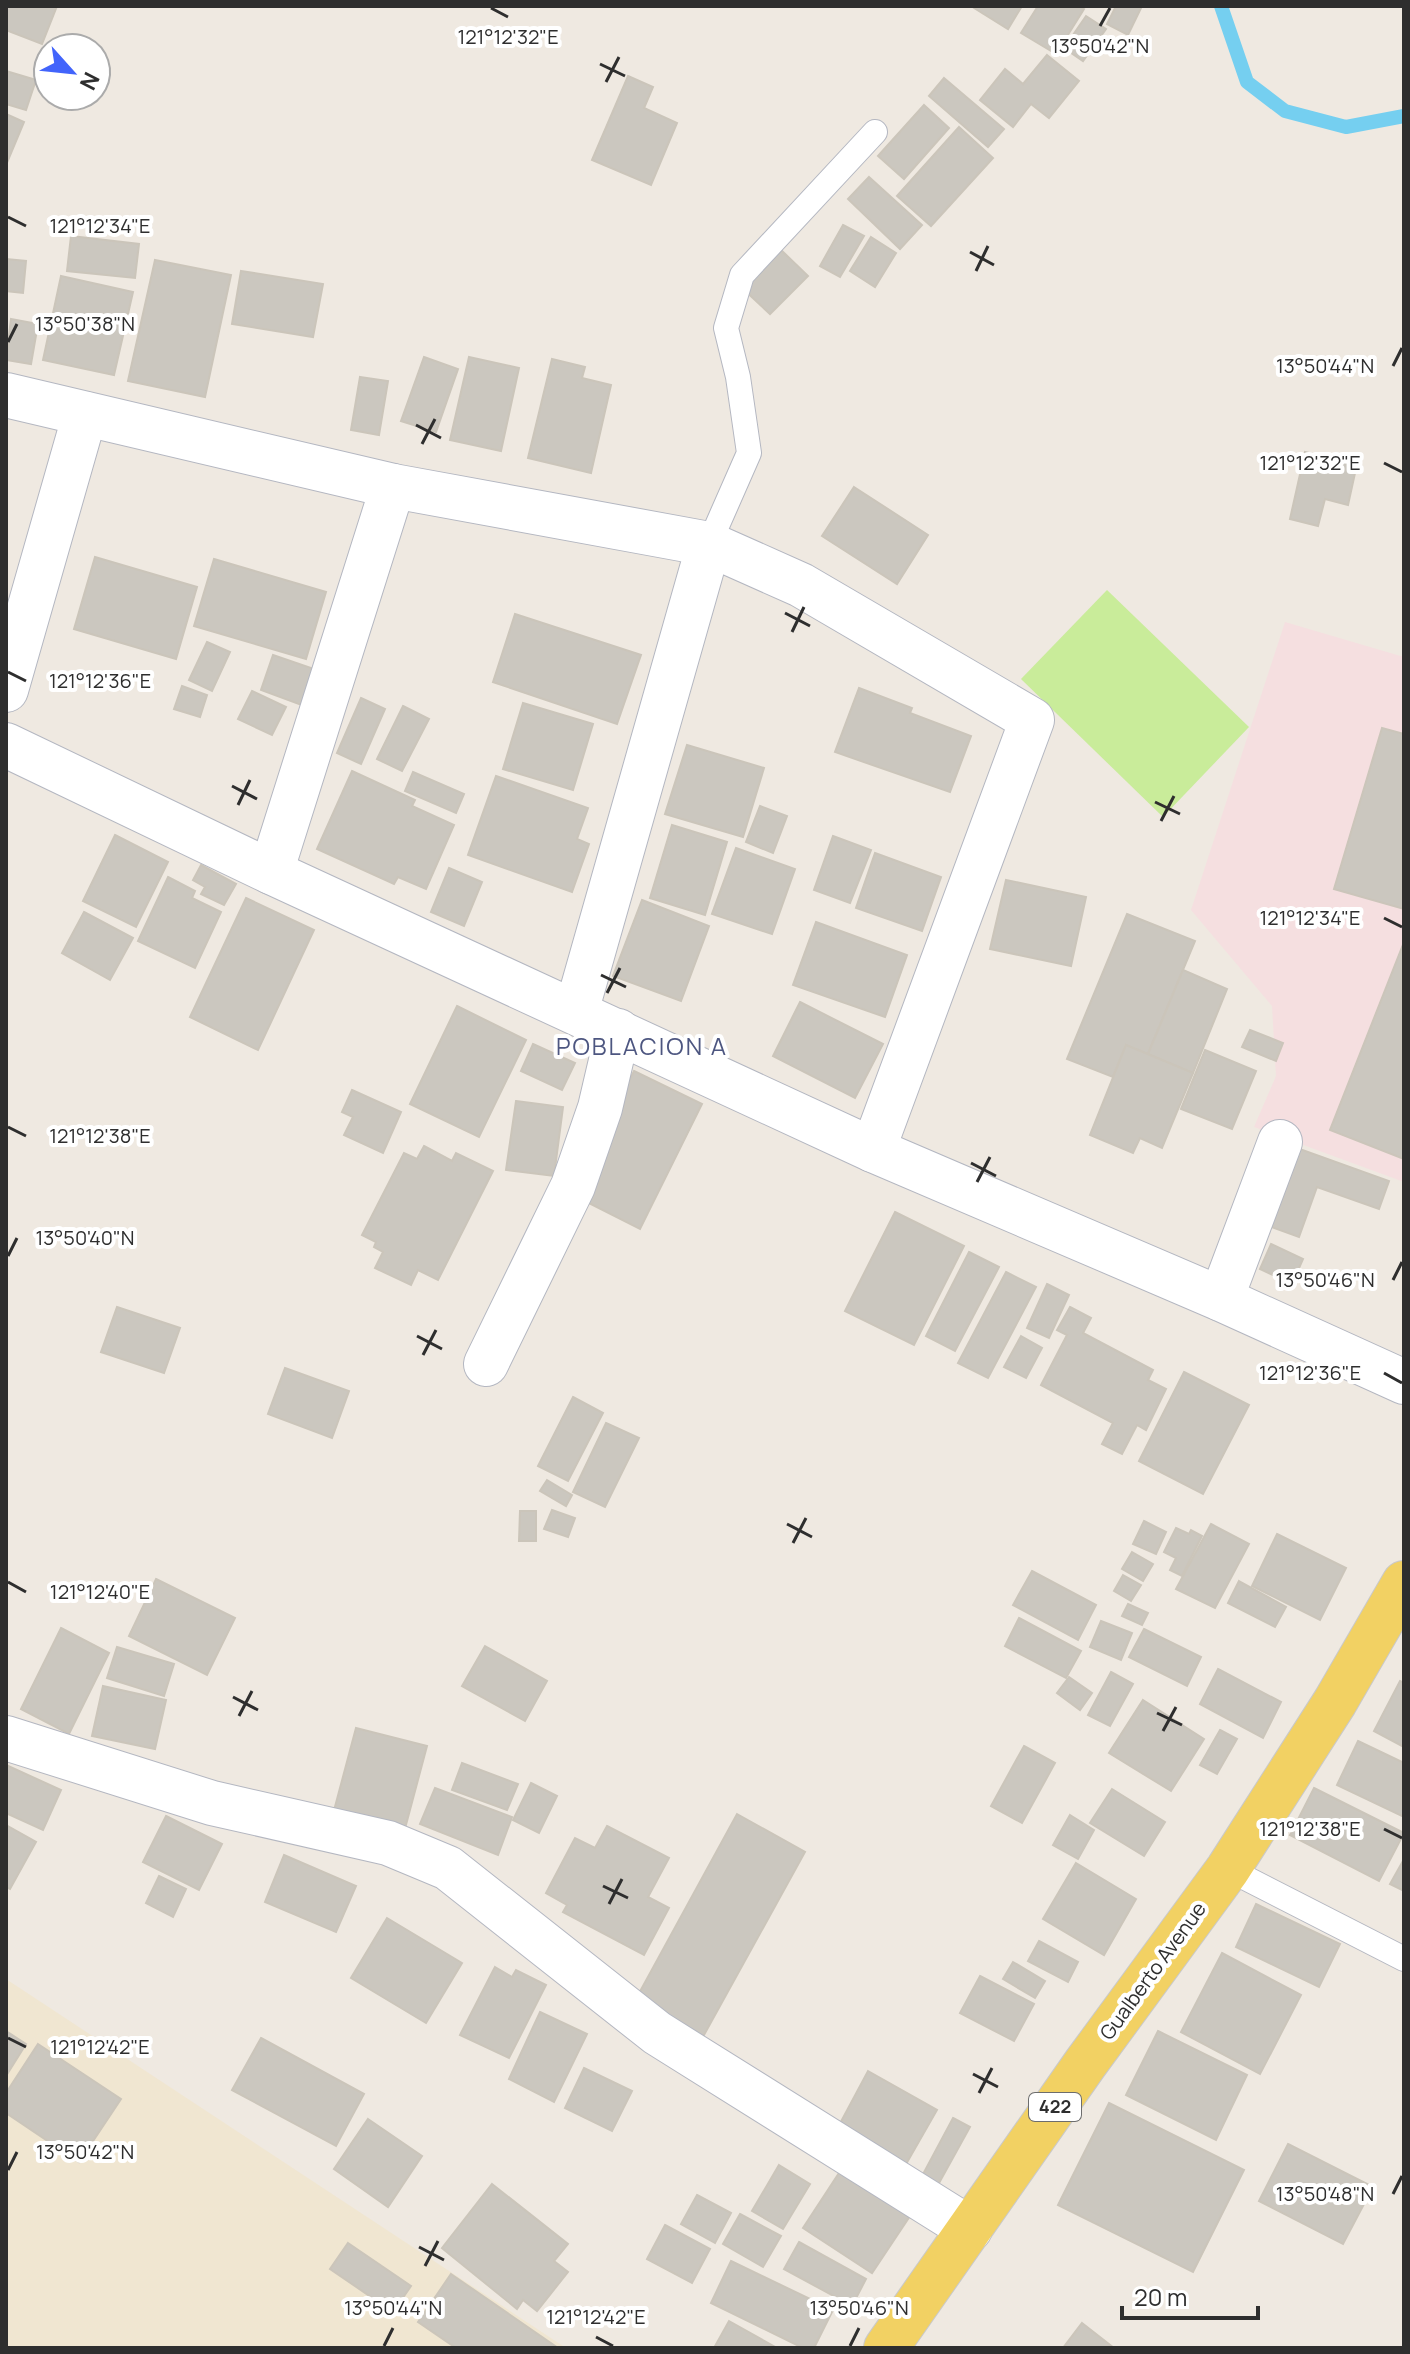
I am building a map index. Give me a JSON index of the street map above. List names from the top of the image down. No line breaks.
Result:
{"streets":{"main road":["Gualberto Avenue","422"]},"districts":["POBLACION A"],"scale_bar":"20 m","north":"bottom right","coordinates":["121°12'32\"E","13°50'42\"N","121°12'34\"E","13°50'38\"N","13°50'44\"N","121°12'36\"E","121°12'38\"E","13°50'40\"N","13°50'46\"N","121°12'40\"E","121°12'42\"E","13°50'48\"N"]}
